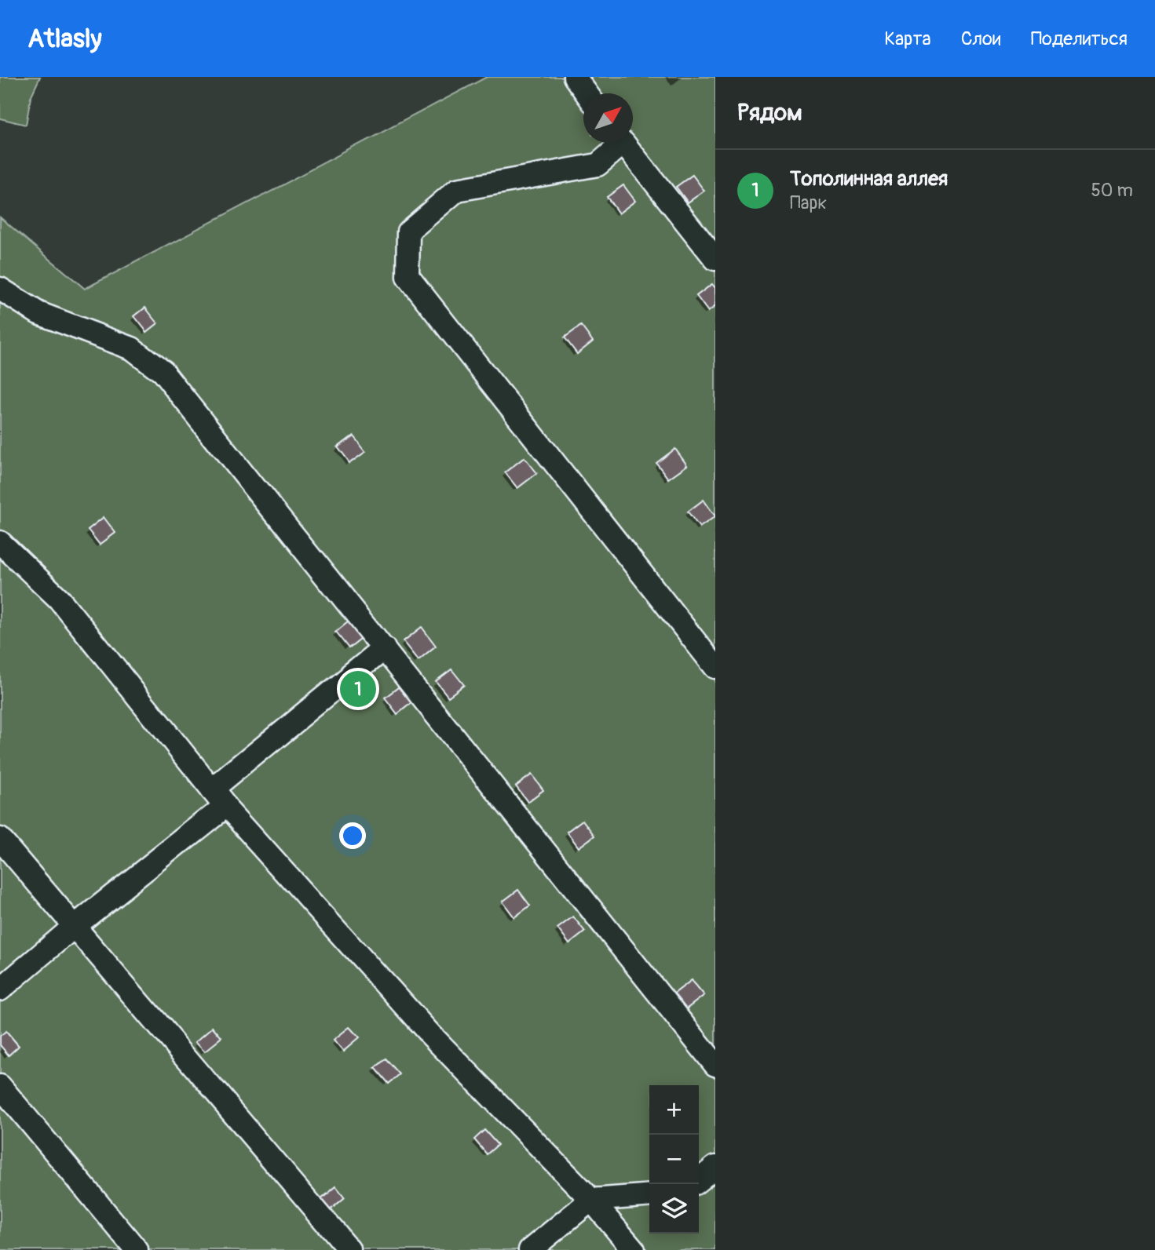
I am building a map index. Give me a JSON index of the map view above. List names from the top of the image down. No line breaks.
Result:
{"north":"top right","page":{"header":"Atlasly","nav":["Карта","Слои","Поделиться"],"heading":"Рядом","list":[{"mark":"1","name":"Тополинная аллея","note":"Парк","value":"50 m"}],"pins":"1","map_buttons":["+","−"]}}
